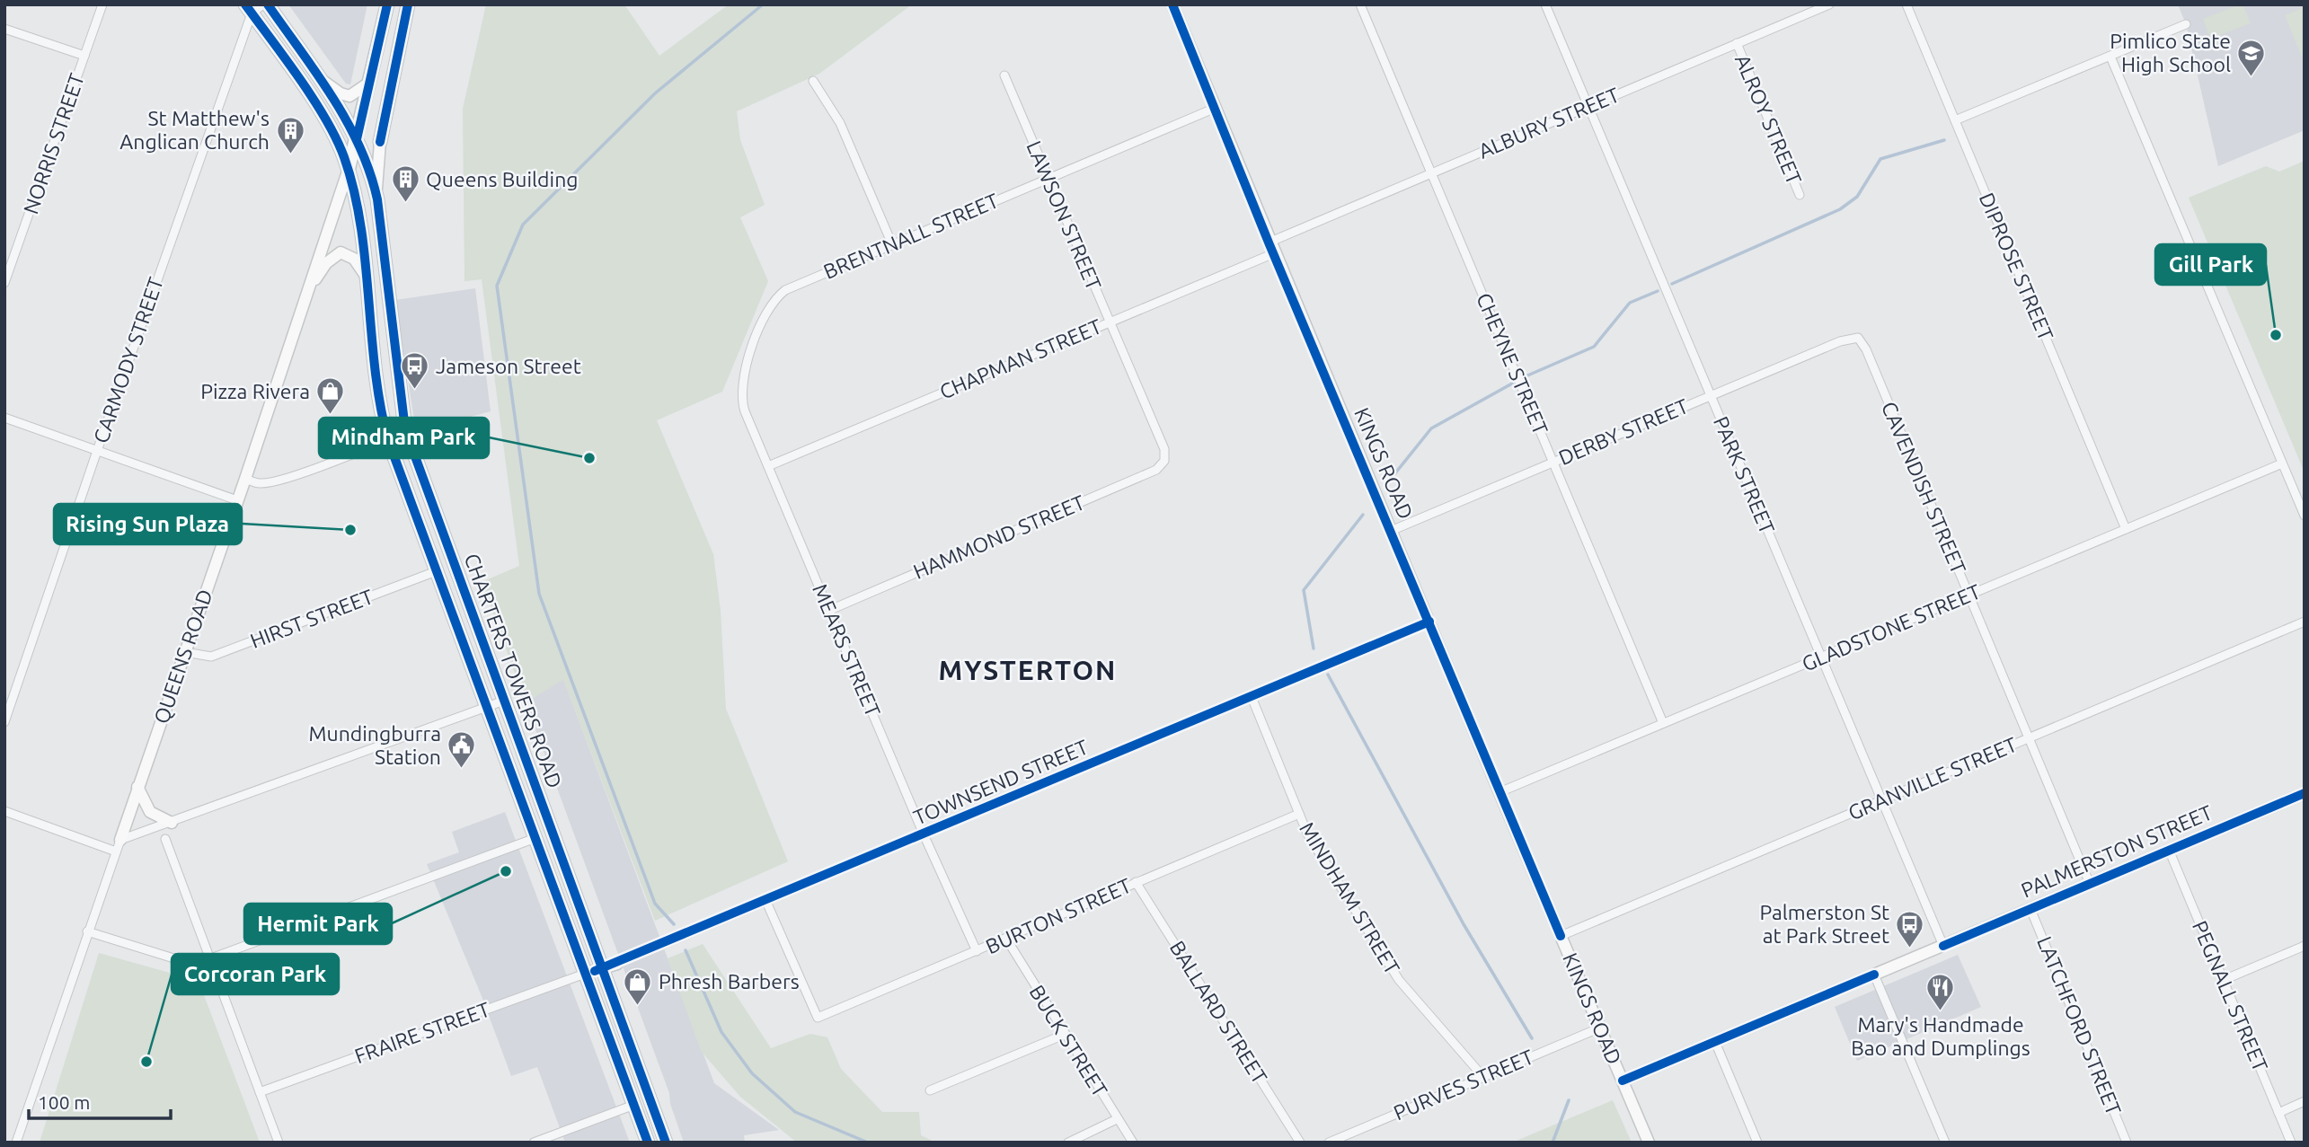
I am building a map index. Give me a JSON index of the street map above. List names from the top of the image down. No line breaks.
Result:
{"streets":{"main road":["CHARTERS TOWERS ROAD"],"street":["ALROY STREET","ALBURY STREET","NORRIS STREET","LAWSON STREET","BRENTNALL STREET","DIPROSE STREET","CHAPMAN STREET","CARMODY STREET","CHEYNE STREET","DERBY STREET","KINGS ROAD","PARK STREET","CAVENDISH STREET","HAMMOND STREET","HIRST STREET","GLADSTONE STREET","MEARS STREET","QUEENS ROAD","GRANVILLE STREET","TOWNSEND STREET","PALMERSTON STREET","MINDHAM STREET","BURTON STREET","PEGNALL STREET","BALLARD STREET","LATCHFORD STREET","FRAIRE STREET","BUCK STREET","PURVES STREET"]},"crossings":[["ALROY STREET","ALBURY STREET"],["ALBURY STREET","CHEYNE STREET"],["ALBURY STREET","KINGS ROAD"],["ALBURY STREET","PARK STREET"],["LAWSON STREET","BRENTNALL STREET"],["LAWSON STREET","CHAPMAN STREET"],["LAWSON STREET","HAMMOND STREET"],["BRENTNALL STREET","CHAPMAN STREET"],["BRENTNALL STREET","KINGS ROAD"],["BRENTNALL STREET","MEARS STREET"],["DIPROSE STREET","GLADSTONE STREET"],["CHAPMAN STREET","KINGS ROAD"],["CHAPMAN STREET","MEARS STREET"],["CHEYNE STREET","DERBY STREET"],["CHEYNE STREET","GLADSTONE STREET"],["DERBY STREET","KINGS ROAD"],["DERBY STREET","PARK STREET"],["DERBY STREET","CAVENDISH STREET"],["KINGS ROAD","GLADSTONE STREET"],["KINGS ROAD","GRANVILLE STREET"],["KINGS ROAD","TOWNSEND STREET"],["KINGS ROAD","PALMERSTON STREET"],["KINGS ROAD","PURVES STREET"],["PARK STREET","GLADSTONE STREET"],["PARK STREET","GRANVILLE STREET"],["PARK STREET","PALMERSTON STREET"],["CAVENDISH STREET","GLADSTONE STREET"],["CAVENDISH STREET","GRANVILLE STREET"],["CAVENDISH STREET","PALMERSTON STREET"],["HAMMOND STREET","MEARS STREET"],["HIRST STREET","QUEENS ROAD"],["HIRST STREET","CHARTERS TOWERS ROAD"],["MEARS STREET","TOWNSEND STREET"],["MEARS STREET","BURTON STREET"],["QUEENS ROAD","CHARTERS TOWERS ROAD"],["CHARTERS TOWERS ROAD","TOWNSEND STREET"],["CHARTERS TOWERS ROAD","FRAIRE STREET"],["TOWNSEND STREET","MINDHAM STREET"],["TOWNSEND STREET","BURTON STREET"],["TOWNSEND STREET","FRAIRE STREET"],["PALMERSTON STREET","PEGNALL STREET"],["PALMERSTON STREET","LATCHFORD STREET"],["MINDHAM STREET","BURTON STREET"],["MINDHAM STREET","PURVES STREET"],["BURTON STREET","BALLARD STREET"],["BURTON STREET","BUCK STREET"]],"districts":["MYSTERTON"],"places":{"school or university":["Pimlico State High School"],"building":["St Matthew's Anglican Church","Queens Building"],"other":["Gill Park","Mindham Park","Rising Sun Plaza","Hermit Park","Corcoran Park"],"bus stop":["Jameson Street","Palmerston St at Park Street"],"shop":["Pizza Rivera","Phresh Barbers"],"public building":["Mundingburra Station"],"restaurant":["Mary's Handmade Bao and Dumplings"]},"scale_bar":"100 m"}
